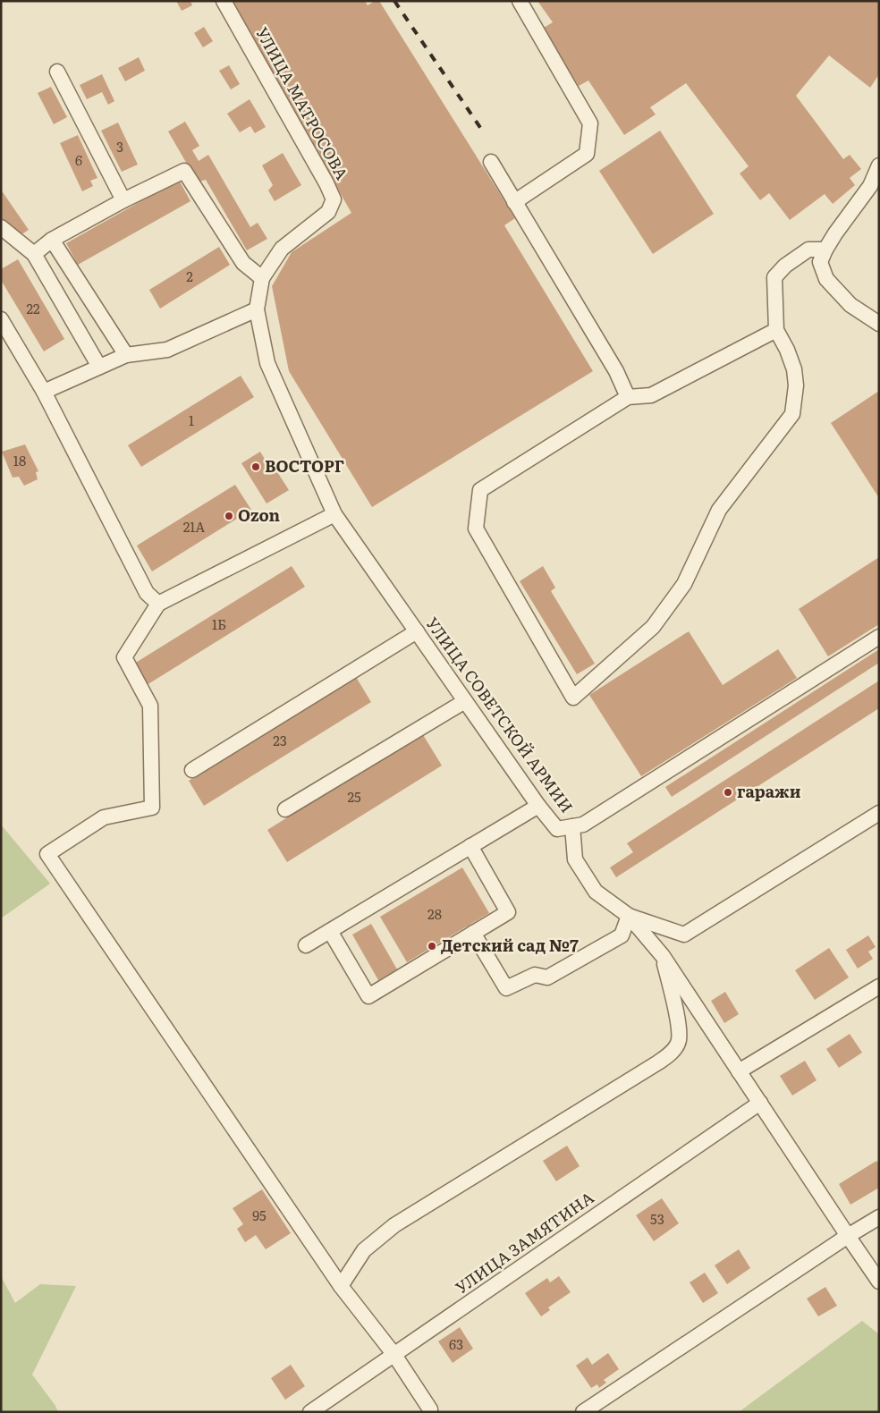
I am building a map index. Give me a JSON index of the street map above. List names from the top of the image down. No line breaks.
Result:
{"streets":{"street":["УЛИЦА МАТРОСОВА","УЛИЦА СОВЕТСКОЙ АРМИИ","УЛИЦА ЗАМЯТИНА"]},"crossings":[["УЛИЦА МАТРОСОВА","УЛИЦА СОВЕТСКОЙ АРМИИ"]],"places":["ВОСТОРГ","Ozon","гаражи","Детский сад №7"],"house_numbers":["3","6","2","22","1","18","21А","1Б","23","25","28","95","53","63"]}
